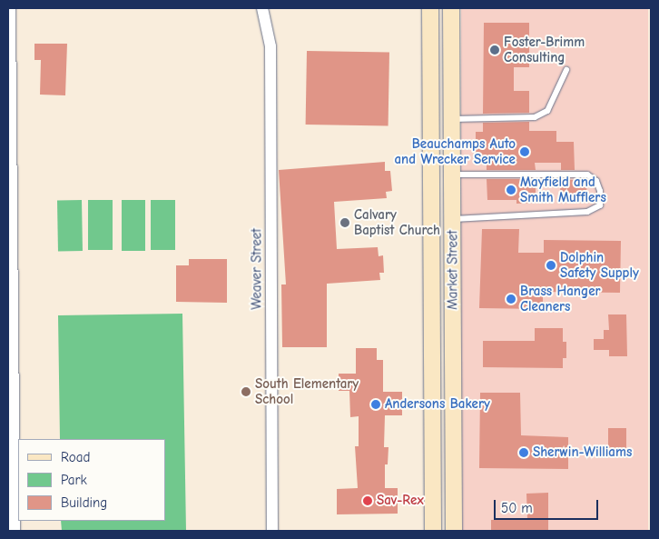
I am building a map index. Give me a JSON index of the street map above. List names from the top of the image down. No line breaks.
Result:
{"streets":{"main road":["Market Street"],"street":["Weaver Street"]},"places":["Foster-Brimm Consulting","Beauchamps Auto and Wrecker Service","Mayfield and Smith Mufflers","Calvary Baptist Church","Dolphin Safety Supply","Brass Hanger Cleaners","South Elementary School","Andersons Bakery","Sherwin-Williams","Sav-Rex"],"legend":["Road","Park","Building"],"scale_bar":"50 m"}
